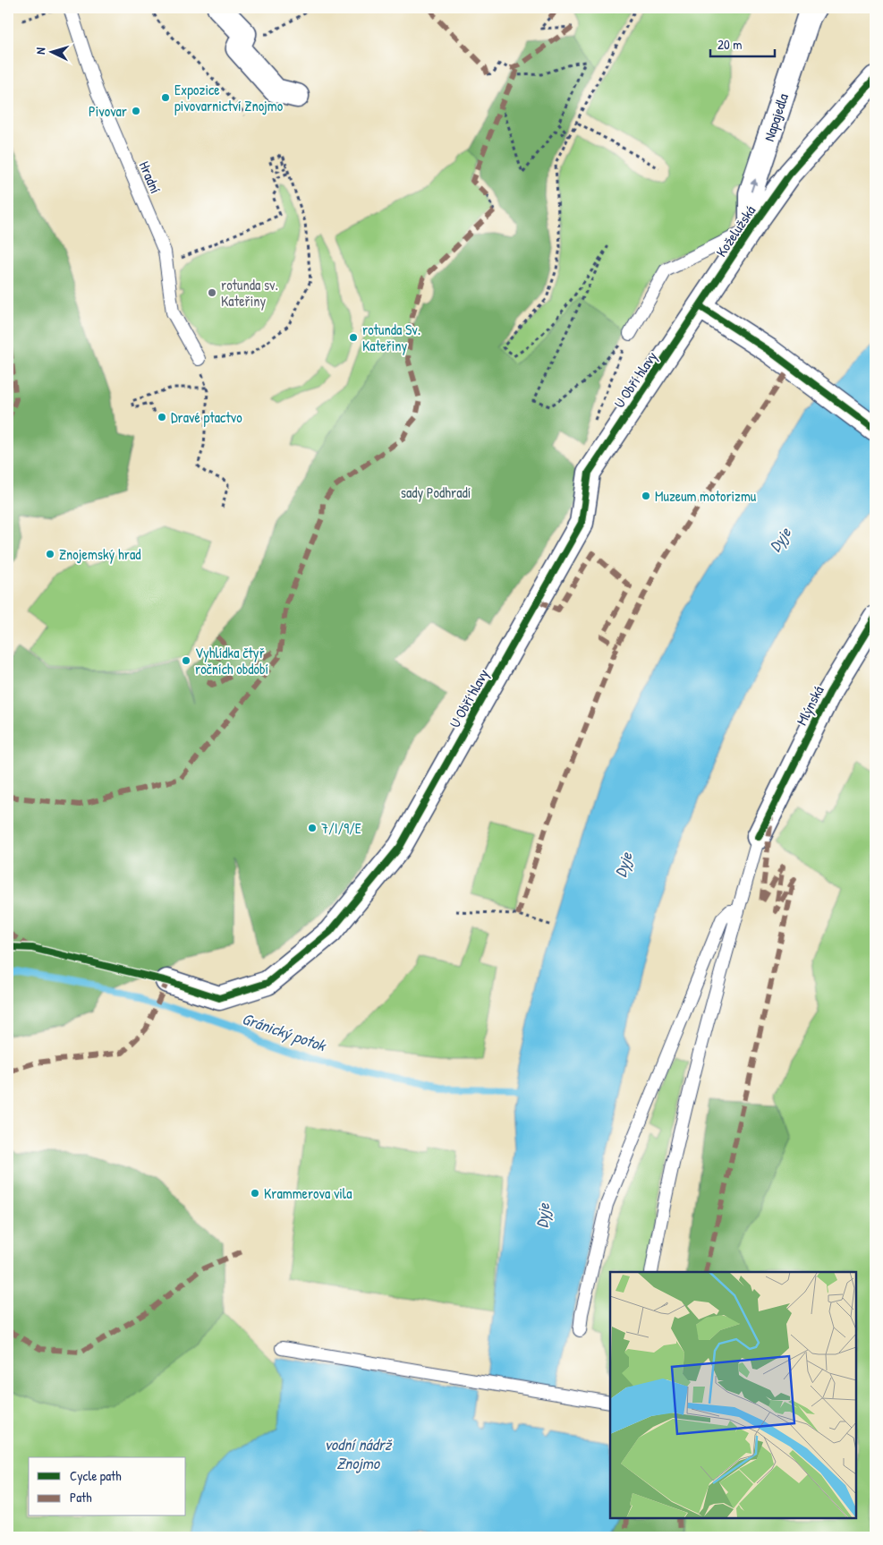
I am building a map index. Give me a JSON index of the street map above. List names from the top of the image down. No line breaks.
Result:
{"streets":{"street":["Napajedla","Koželužská","U Obří hlavy","Mlýnská"],"lane":["Hradní"]},"crossings":[["Napajedla","Koželužská"],["Koželužská","U Obří hlavy"]],"one_way":["Napajedla"],"water":["Dyje","Gránický potok","vodní nádrž Znojmo"],"parks":["sady Podhradí"],"places":["Expozice pivovarnictví Znojmo","Pivovar","rotunda sv. Kateřiny","rotunda Sv. Kateřiny","Dravé ptactvo","Muzeum motorizmu","Znojemský hrad","Vyhlídka čtyř ročních období","7/I/9/E","Krammerova vila"],"legend":["Cycle path","Path"],"scale_bar":"20 m","north":"left"}
